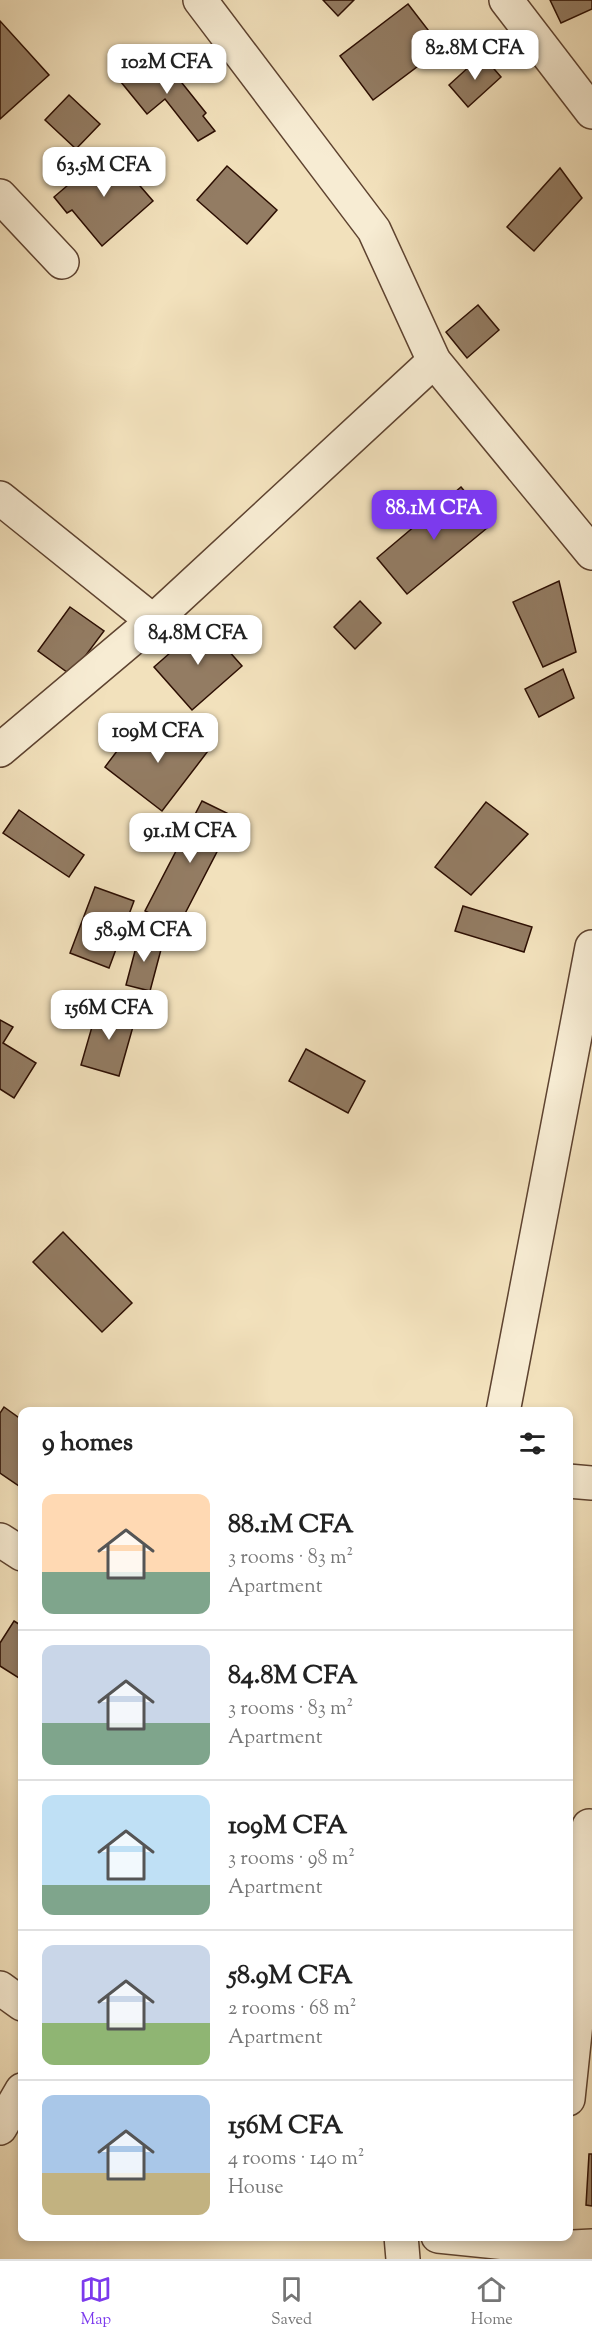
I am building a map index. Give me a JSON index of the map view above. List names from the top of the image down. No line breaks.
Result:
{"page":{"price":["82.8M CFA","102M CFA","63.5M CFA","88.1M CFA","84.8M CFA","109M CFA","91.1M CFA","58.9M CFA","156M CFA"],"heading":"9 homes","list":[{"name":"88.1M CFA","note":"3 rooms · 83 m² · Apartment"},{"name":"84.8M CFA","note":"3 rooms · 83 m² · Apartment"},{"name":"109M CFA","note":"3 rooms · 98 m² · Apartment"},{"name":"58.9M CFA","note":"2 rooms · 68 m² · Apartment"},{"name":"156M CFA","note":"4 rooms · 140 m² · House"}],"tabs":["Map","Saved","Home"]}}
